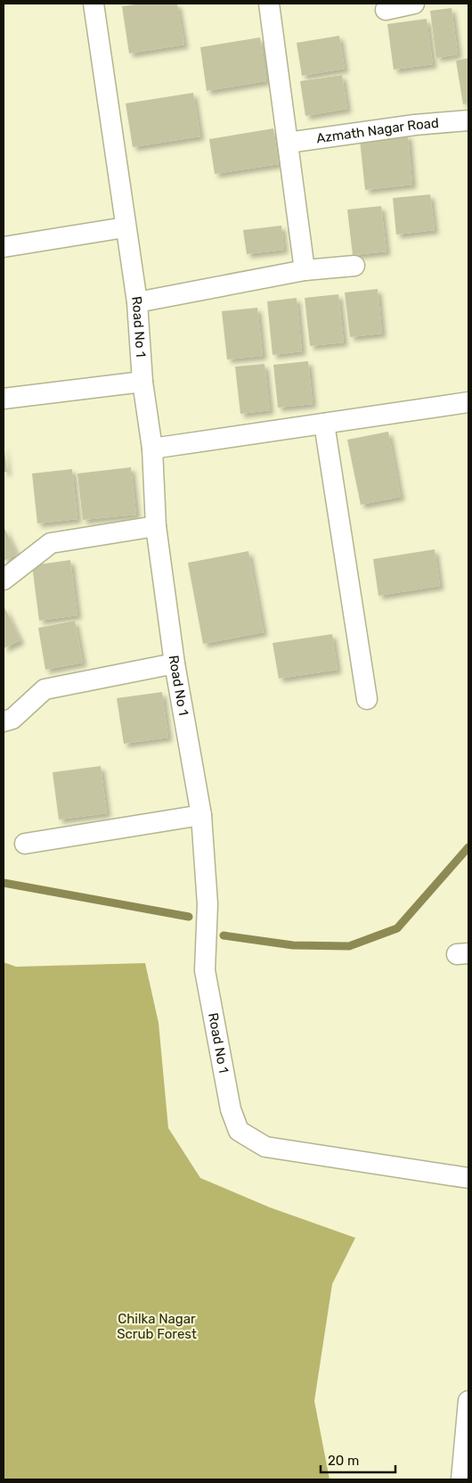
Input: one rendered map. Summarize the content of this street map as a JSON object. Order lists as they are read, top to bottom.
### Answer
{
  "streets": {
    "street": ["Azmath Nagar Road", "Road No 1"]
  },
  "parks": ["Chilka Nagar Scrub Forest"],
  "scale_bar": "20 m"
}
